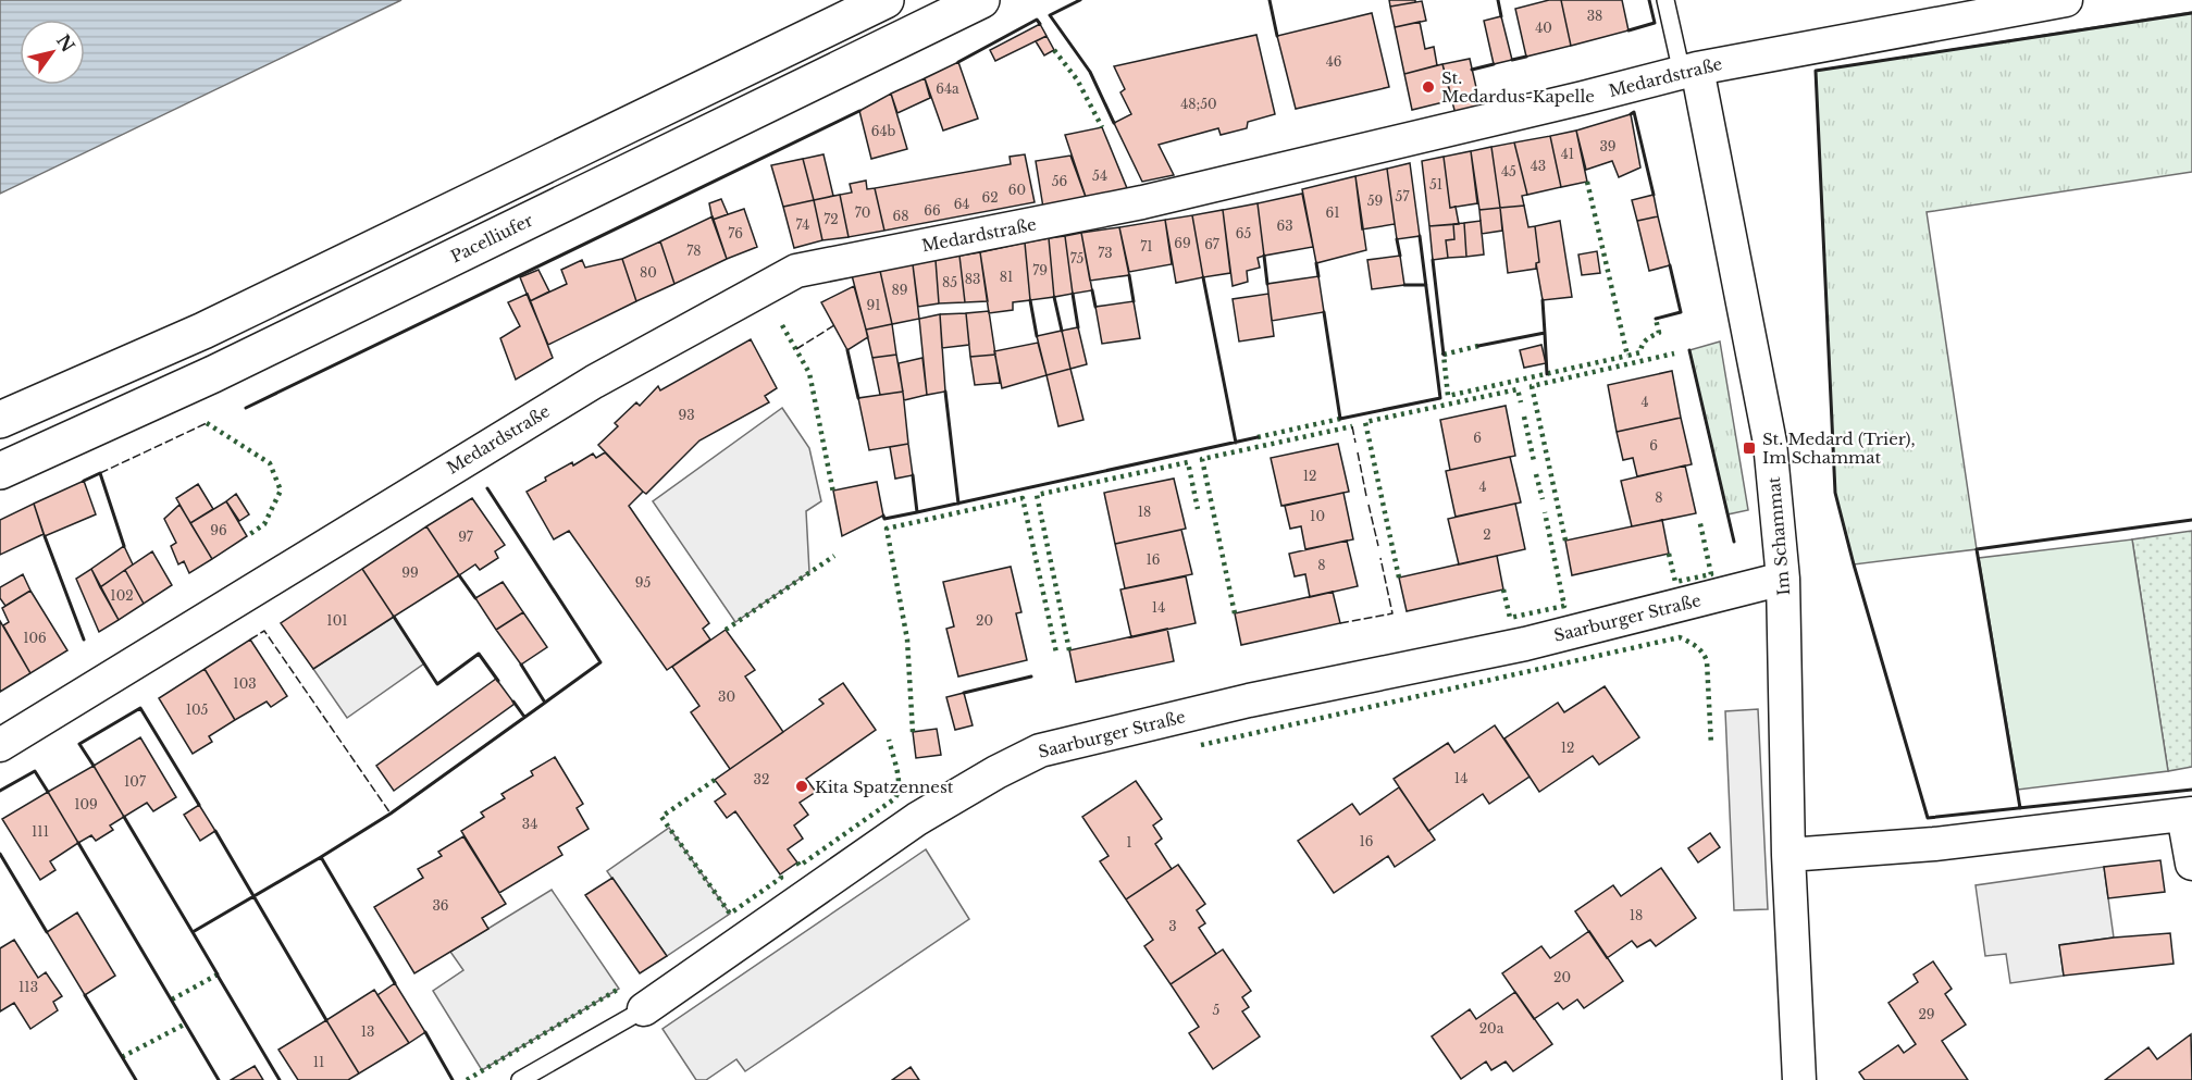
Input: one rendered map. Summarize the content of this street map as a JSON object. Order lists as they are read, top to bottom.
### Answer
{
  "streets": {
    "main road": ["Pacelliufer"],
    "street": ["Medardstraße", "Im Schammat", "Saarburger Straße"]
  },
  "crossings": [
    ["Medardstraße", "Im Schammat"],
    ["Im Schammat", "Saarburger Straße"]
  ],
  "places": {
    "other": ["St. Medardus-Kapelle", "Kita Spatzennest"],
    "transit": ["St. Medard (Trier), Im Schammat"]
  },
  "house_numbers": [
    "38",
    "40",
    "46",
    "64a",
    "48;50",
    "64b",
    "39",
    "41",
    "43",
    "45",
    "54",
    "56",
    "51",
    "60",
    "57",
    "62",
    "59",
    "64",
    "66",
    "70",
    "61",
    "68",
    "72",
    "74",
    "63",
    "76",
    "65",
    "69",
    "67",
    "71",
    "78",
    "73",
    "75",
    "79",
    "80",
    "81",
    "83",
    "85",
    "89",
    "91",
    "4",
    "93",
    "6",
    "6",
    "12",
    "4",
    "8",
    "18",
    "10",
    "96",
    "2",
    "97",
    "16",
    "8",
    "99",
    "95",
    "102",
    "14",
    "101",
    "20",
    "106",
    "103",
    "30",
    "105",
    "12",
    "14",
    "32",
    "107",
    "109",
    "34",
    "111",
    "16",
    "1",
    "36",
    "18",
    "3",
    "20",
    "113",
    "5",
    "29",
    "20a",
    "13",
    "11"
  ],
  "north": "top right"
}
